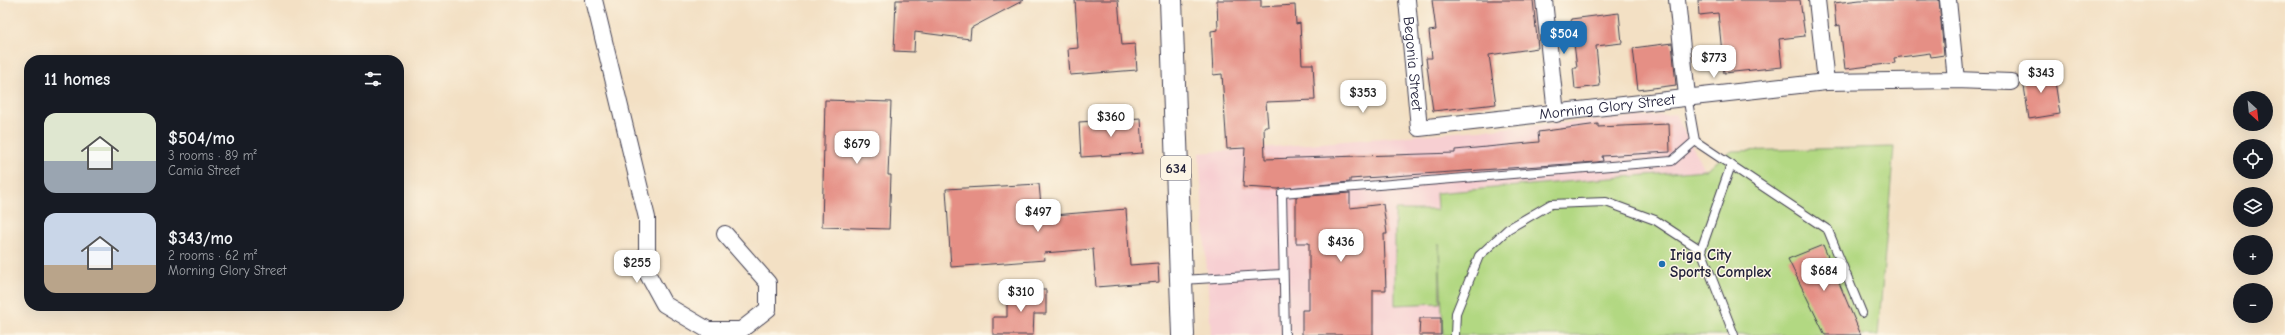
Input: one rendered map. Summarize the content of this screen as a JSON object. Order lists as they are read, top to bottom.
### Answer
{
  "streets": {
    "main road": ["634"],
    "street": ["Begonia Street", "Morning Glory Street"]
  },
  "crossings": [
    ["Begonia Street", "Morning Glory Street"]
  ],
  "places": ["Iriga City Sports Complex"],
  "north": "bottom right",
  "page": {
    "price": [
      "$504",
      "$773",
      "$343",
      "$353",
      "$360",
      "$679",
      "$497",
      "$436",
      "$255",
      "$684",
      "$310"
    ],
    "heading": "11 homes",
    "map_buttons": ["+", "−"],
    "list": [
      {
        "name": "$504/mo",
        "note": "3 rooms · 89 m² · Camia Street"
      },
      {
        "name": "$343/mo",
        "note": "2 rooms · 62 m² · Morning Glory Street"
      }
    ]
  }
}
